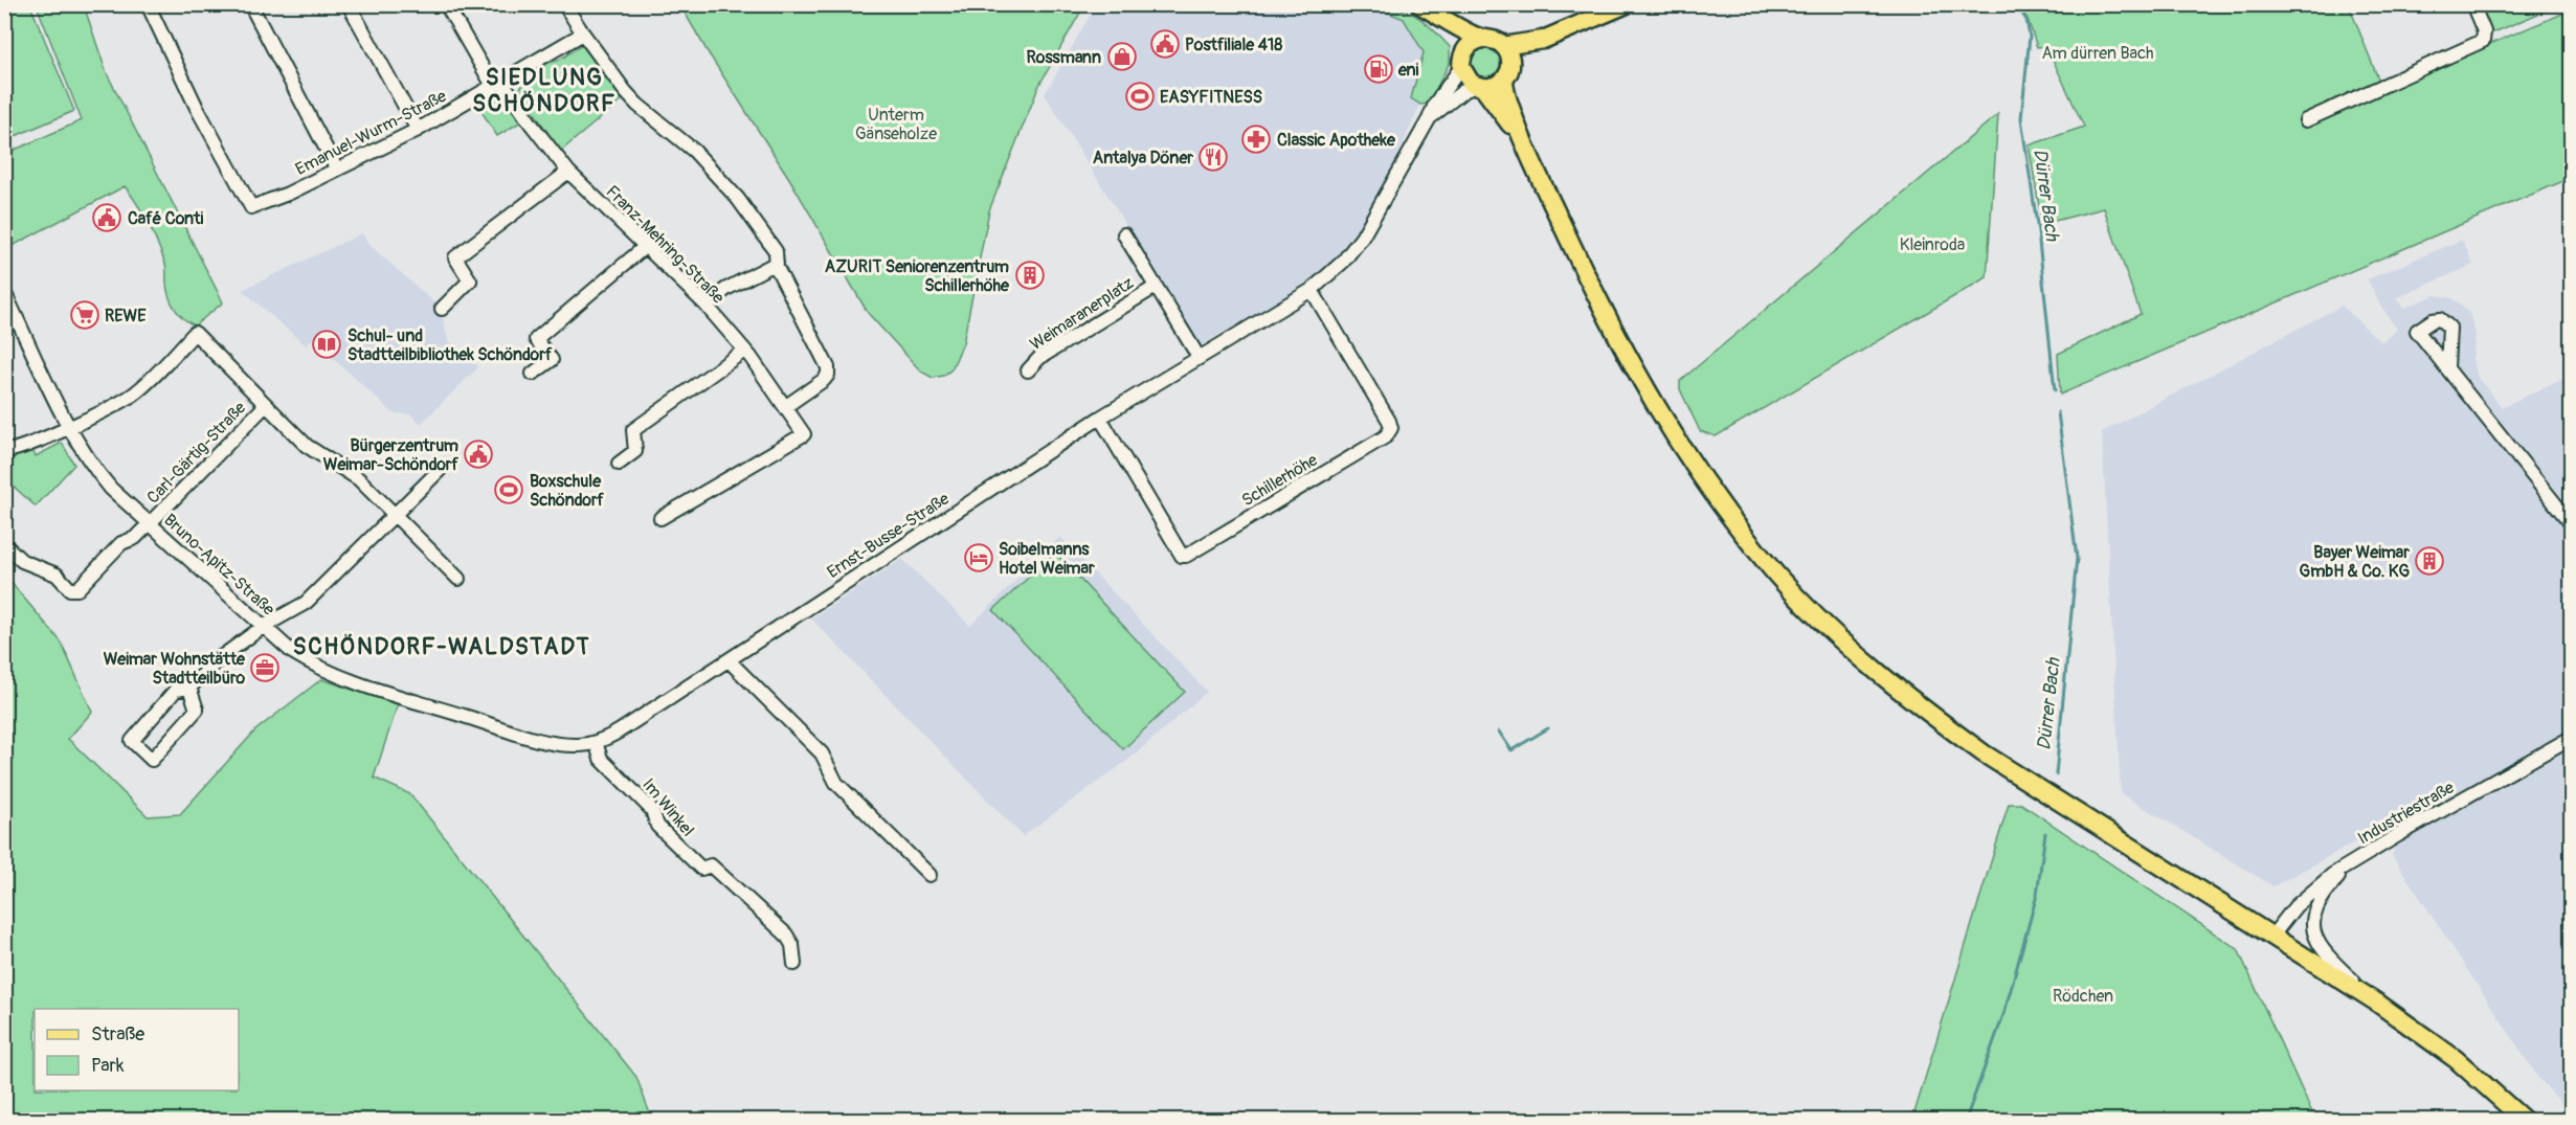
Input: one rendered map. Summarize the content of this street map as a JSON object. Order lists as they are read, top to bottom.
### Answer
{
  "streets": {
    "street": [
      "Emanuel-Wurm-Straße",
      "Franz-Mehring-Straße",
      "Weimaranerplatz",
      "Carl-Gärtig-Straße",
      "Schillerhöhe",
      "Ernst-Busse-Straße",
      "Bruno-Apitz-Straße",
      "Im Winkel",
      "Industriestraße"
    ]
  },
  "crossings": [
    ["Emanuel-Wurm-Straße", "Franz-Mehring-Straße"],
    ["Carl-Gärtig-Straße", "Bruno-Apitz-Straße"],
    ["Schillerhöhe", "Ernst-Busse-Straße"],
    ["Ernst-Busse-Straße", "Bruno-Apitz-Straße"],
    ["Ernst-Busse-Straße", "Im Winkel"],
    ["Bruno-Apitz-Straße", "Im Winkel"]
  ],
  "districts": ["SIEDLUNG SCHÖNDORF", "SCHÖNDORF-WALDSTADT"],
  "water": ["Dürrer Bach"],
  "parks": [
    "Am dürren Bach",
    "Unterm Gänseholze",
    "Kleinroda",
    "Rödchen"
  ],
  "places": {
    "public building": ["Postfiliale 418", "Café Conti", "Bürgerzentrum Weimar-Schöndorf"],
    "shop": ["Rossmann"],
    "fuel station": ["eni"],
    "sports": ["EASYFITNESS", "Boxschule Schöndorf"],
    "pharmacy": ["Classic Apotheke"],
    "restaurant": ["Antalya Döner"],
    "building": ["AZURIT Seniorenzentrum Schillerhöhe", "Bayer Weimar GmbH & Co. KG"],
    "supermarket": ["REWE"],
    "library": ["Schul- und Stadtteilbibliothek Schöndorf"],
    "hotel": ["Soibelmanns Hotel Weimar"],
    "office": ["Weimar Wohnstätte Stadtteilbüro"]
  },
  "legend": ["Straße", "Park"]
}
